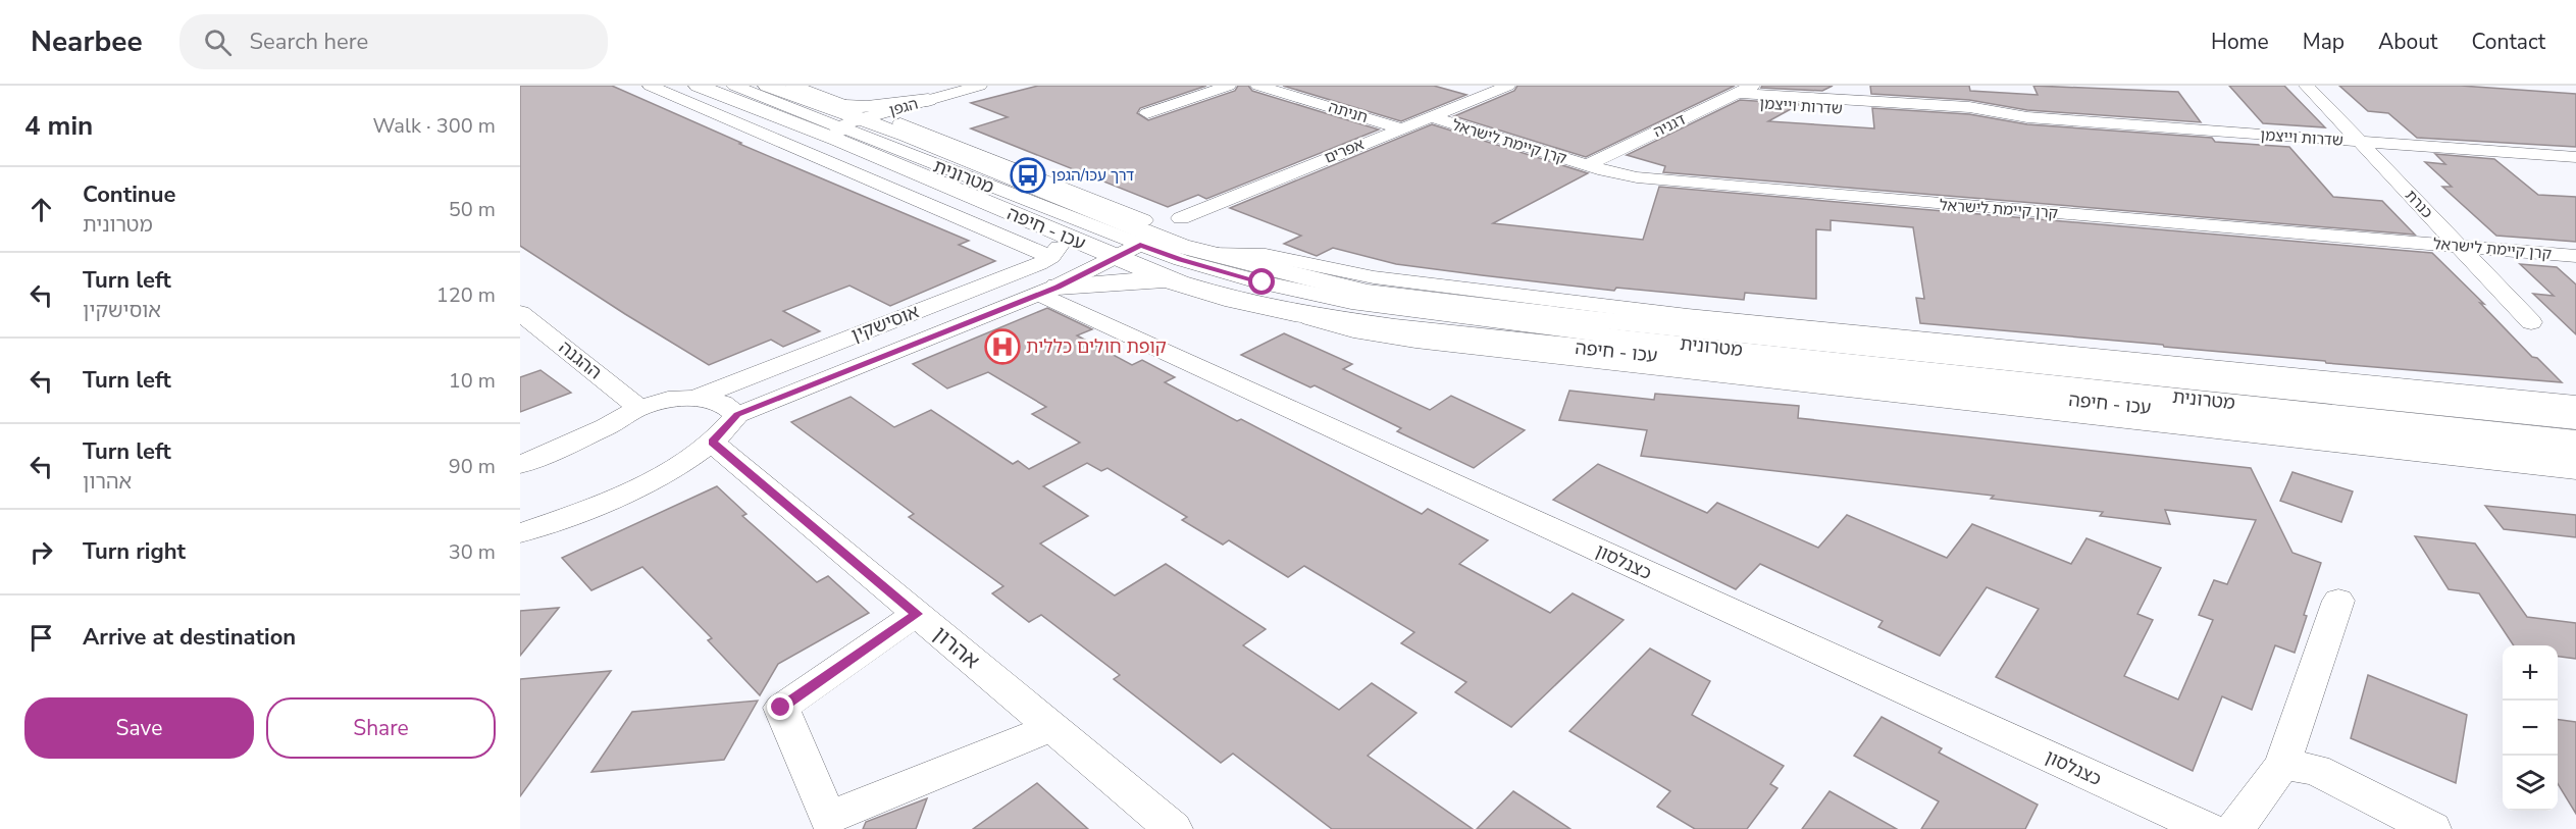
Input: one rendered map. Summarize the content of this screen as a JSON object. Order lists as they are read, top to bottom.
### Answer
{
  "streets": {
    "highway": ["עכו - חיפה"],
    "street": [
      "שדרות וייצמן",
      "הגפן",
      "חניתה",
      "דגניה",
      "קרן קיימת לישראל",
      "אפרים",
      "מטרונית",
      "כנרת",
      "אוסישקין",
      "ההגנה",
      "כצנלסון",
      "אהרון"
    ]
  },
  "crossings": [
    ["שדרות וייצמן", "דגניה"],
    ["שדרות וייצמן", "כנרת"],
    ["חניתה", "אפרים"],
    ["דגניה", "קרן קיימת לישראל"],
    ["קרן קיימת לישראל", "אפרים"],
    ["קרן קיימת לישראל", "כנרת"],
    ["מטרונית", "עכו - חיפה"],
    ["מטרונית", "אוסישקין"],
    ["עכו - חיפה", "אוסישקין"],
    ["אוסישקין", "כצנלסון"]
  ],
  "places": {
    "bus stop": ["דרך עכו/הגפן"],
    "hospital": ["קופת חולים כללית"]
  },
  "page": {
    "header": "Nearbee",
    "search": "Search here",
    "nav": [
      "Home",
      "Map",
      "About",
      "Contact"
    ],
    "heading": ["4 min", "Walk · 300 m"],
    "list": [
      ["Continue", "מטרונית", "50 m"],
      ["Turn left", "אוסישקין", "120 m"],
      ["Turn left", "10 m"],
      ["Turn left", "אהרון", "90 m"],
      ["Turn right", "30 m"],
      "Arrive at destination"
    ],
    "map_buttons": ["+", "−"],
    "buttons": ["Save", "Share"]
  }
}
